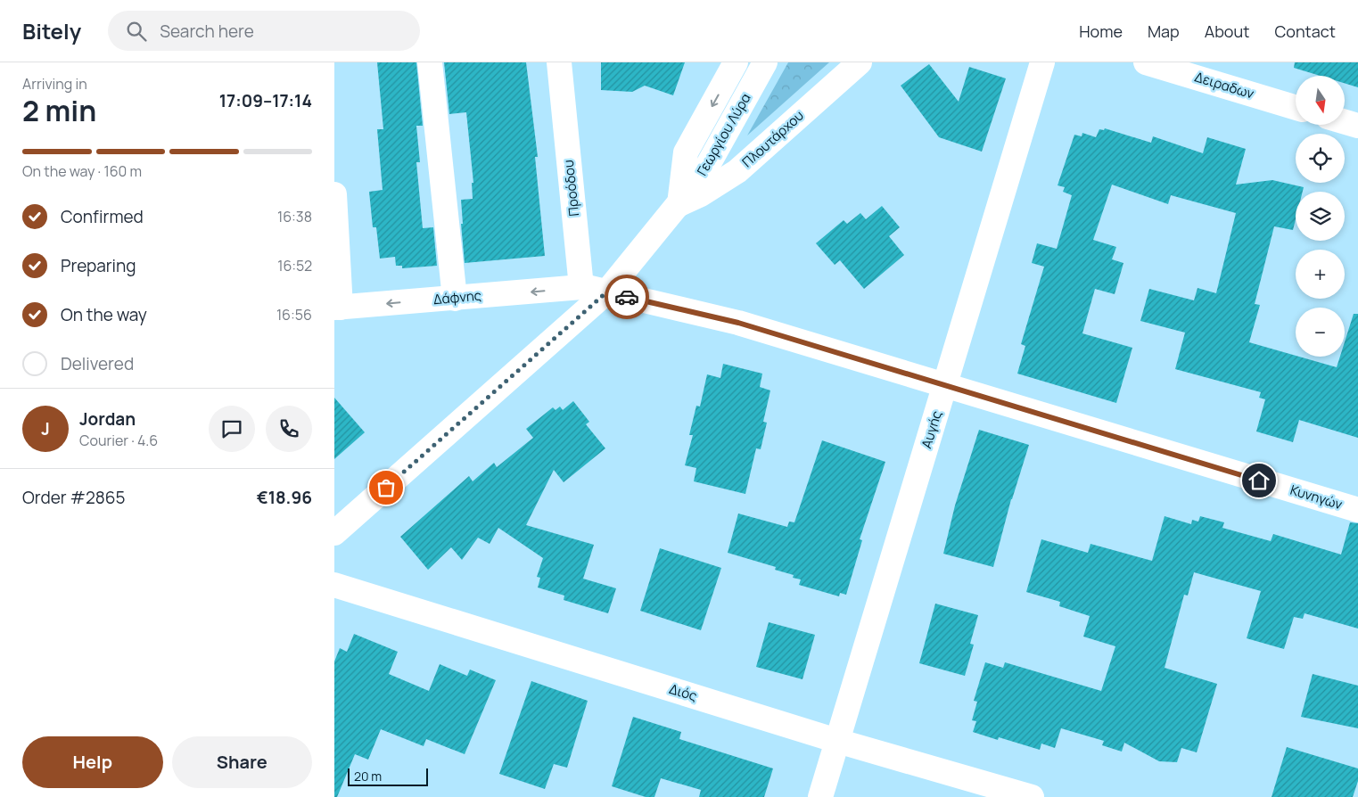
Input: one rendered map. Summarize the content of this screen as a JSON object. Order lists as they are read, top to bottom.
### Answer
{
  "streets": {
    "street": [
      "Δειραδων",
      "Γεωργίου Λύρα",
      "Πλουτάρχου",
      "Προόδου",
      "Δάφνης",
      "Αυγής",
      "Κυνηγών",
      "Διός"
    ]
  },
  "crossings": [
    ["Γεωργίου Λύρα", "Πλουτάρχου"],
    ["Γεωργίου Λύρα", "Κυνηγών"],
    ["Προόδου", "Δάφνης"],
    ["Αυγής", "Κυνηγών"],
    ["Αυγής", "Διός"]
  ],
  "one_way": ["Δάφνης"],
  "scale_bar": "20 m",
  "north": "bottom",
  "page": {
    "header": "Bitely",
    "search": "Search here",
    "nav": [
      "Home",
      "Map",
      "About",
      "Contact"
    ],
    "heading": ["2 min", "Arriving in", "17:09–17:14"],
    "panel": [
      "Jordan",
      "Courier · 4.6",
      "Order #2865",
      "€18.96"
    ],
    "map_buttons": ["+", "−"],
    "bar": "On the way · 160 m",
    "list": [
      ["Confirmed", "16:38"],
      ["Preparing", "16:52"],
      ["On the way", "16:56"],
      "Delivered"
    ],
    "round": "J",
    "buttons": ["Help", "Share"],
    "scale": "20 m"
  }
}
